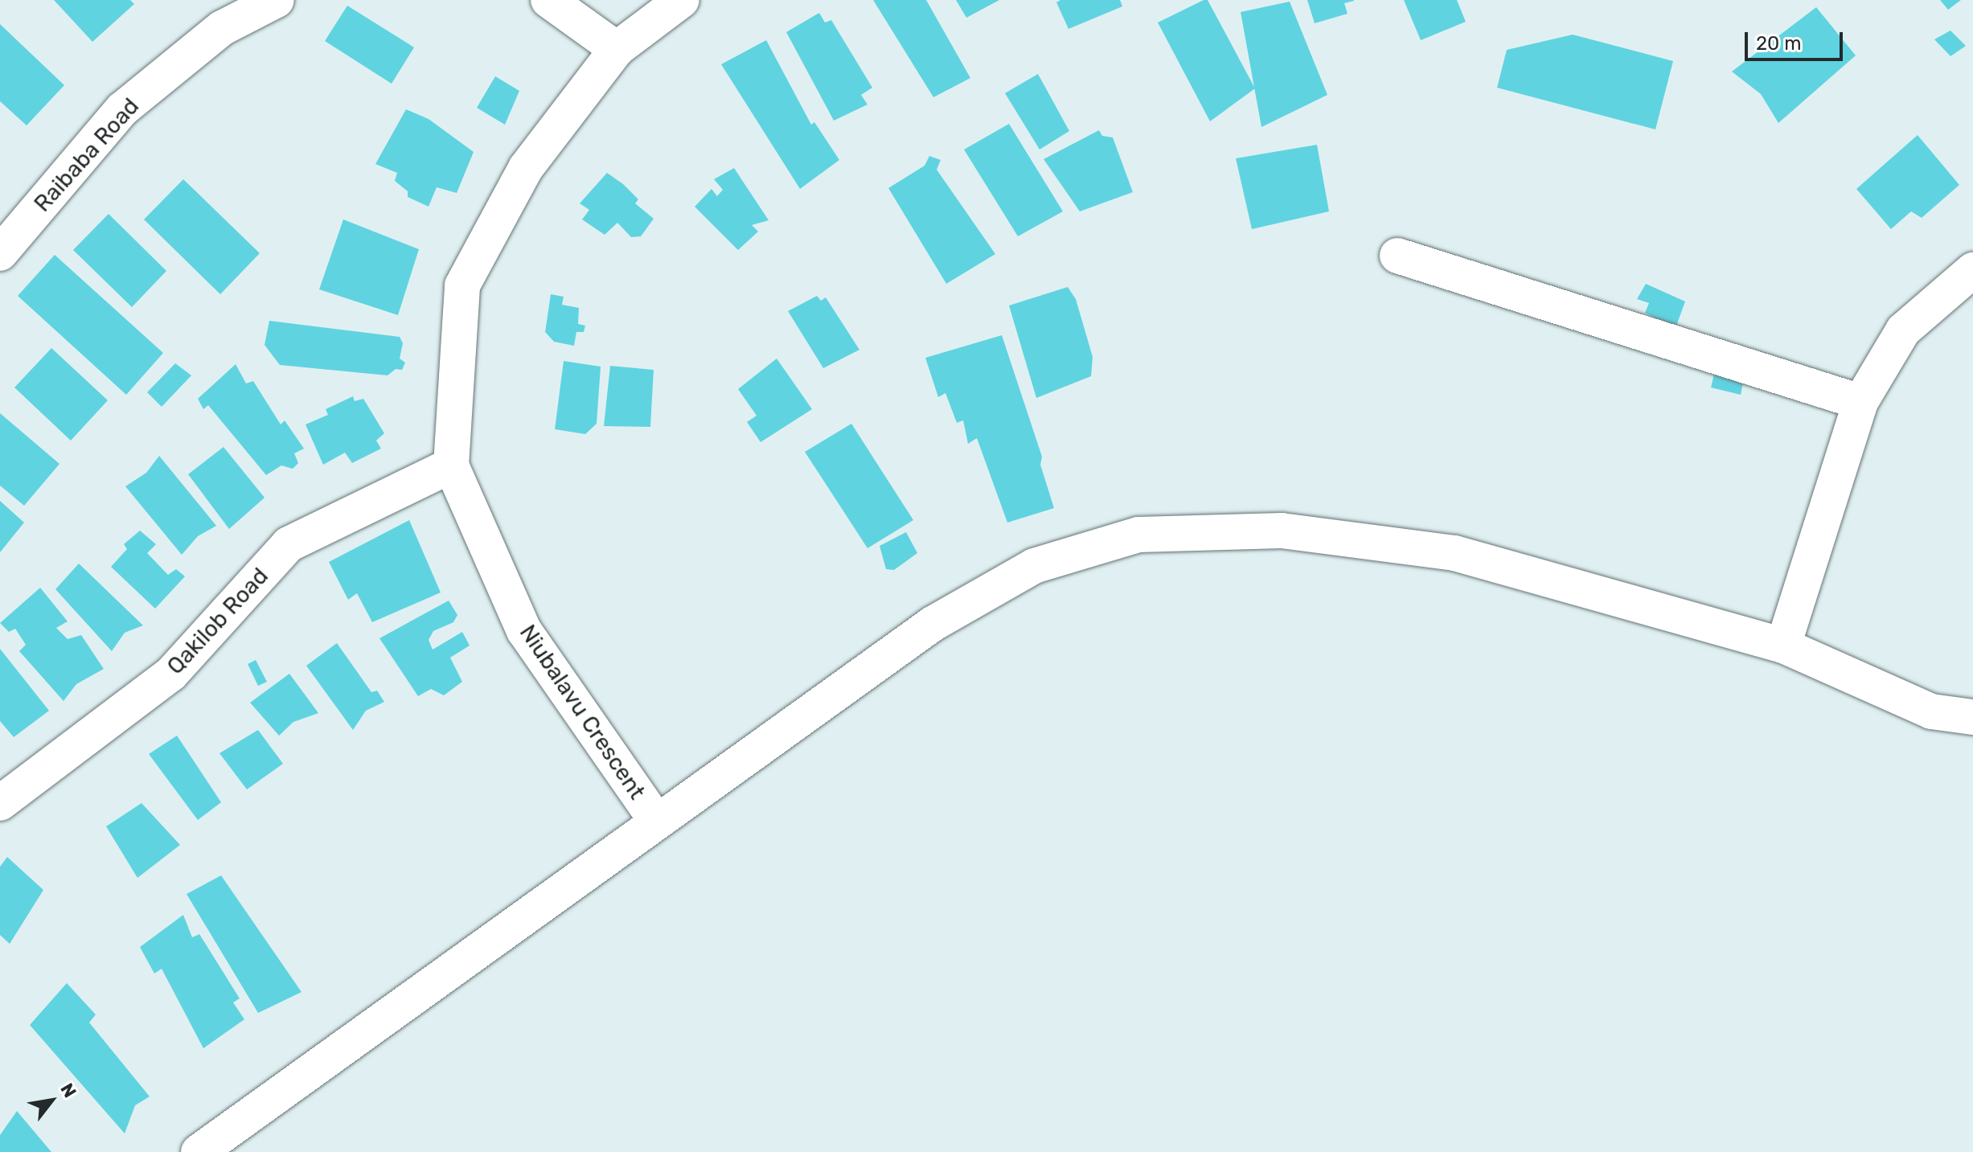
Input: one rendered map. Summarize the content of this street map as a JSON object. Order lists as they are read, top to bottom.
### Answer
{
  "streets": {
    "street": ["Raibaba Road", "Qakilob Road", "Niubalavu Crescent"]
  },
  "crossings": [
    ["Qakilob Road", "Niubalavu Crescent"]
  ],
  "scale_bar": "20 m",
  "north": "top right"
}
